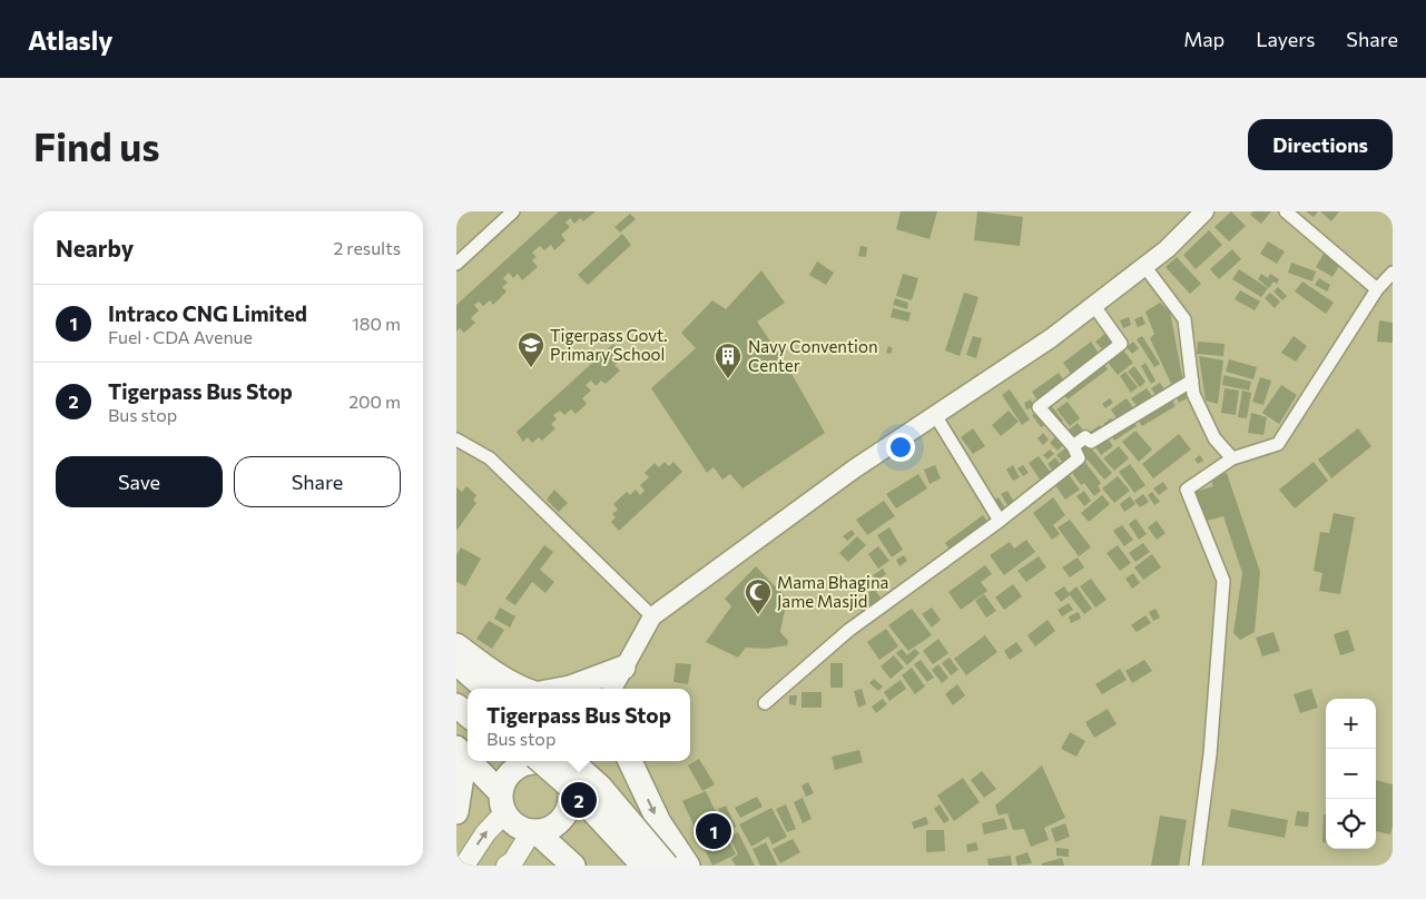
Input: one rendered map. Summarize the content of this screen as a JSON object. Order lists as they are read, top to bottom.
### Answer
{
  "places": {
    "school or university": ["Tigerpass Govt. Primary School"],
    "building": ["Navy Convention Center"],
    "mosque": ["Mama Bhagina Jame Masjid"]
  },
  "page": {
    "header": "Atlasly",
    "nav": ["Map", "Layers", "Share"],
    "buttons": [
      "Directions",
      ["Save", "Share"]
    ],
    "title": "Find us",
    "heading": ["Nearby", "2 results"],
    "list": [
      {
        "mark": "1",
        "name": "Intraco CNG Limited",
        "note": "Fuel · CDA Avenue",
        "value": "180 m"
      },
      {
        "mark": "2",
        "name": "Tigerpass Bus Stop",
        "note": "Bus stop",
        "value": "200 m"
      }
    ],
    "popup": ["Tigerpass Bus Stop", "Bus stop"],
    "map_buttons": ["+", "−"],
    "pins": ["2", "1"]
  }
}
